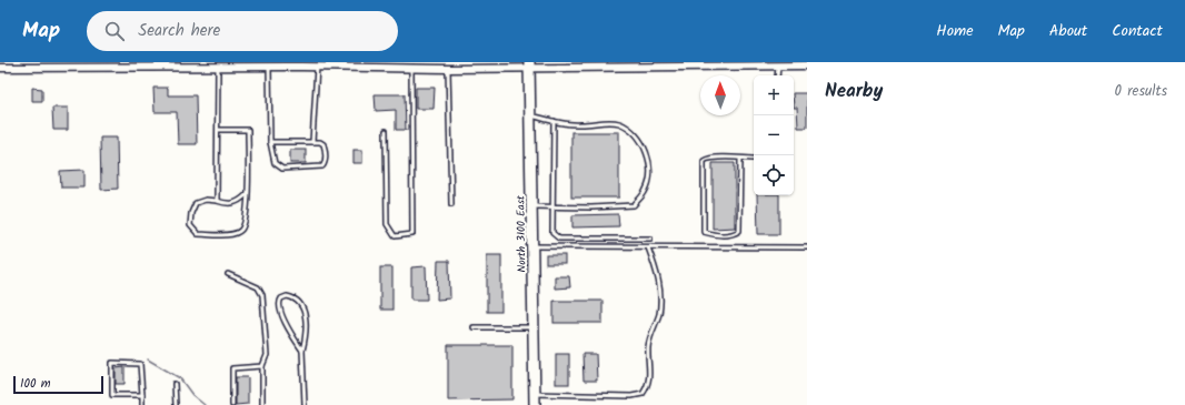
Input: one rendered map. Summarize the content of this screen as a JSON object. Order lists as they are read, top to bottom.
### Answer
{
  "streets": {
    "main road": ["North 3100 East"]
  },
  "scale_bar": "100 m",
  "north": "top",
  "page": {
    "header": "Map",
    "search": "Search here",
    "nav": [
      "Home",
      "Map",
      "About",
      "Contact"
    ],
    "heading": ["Nearby", "0 results"],
    "map_buttons": ["+", "−"],
    "scale": "100 m"
  }
}
